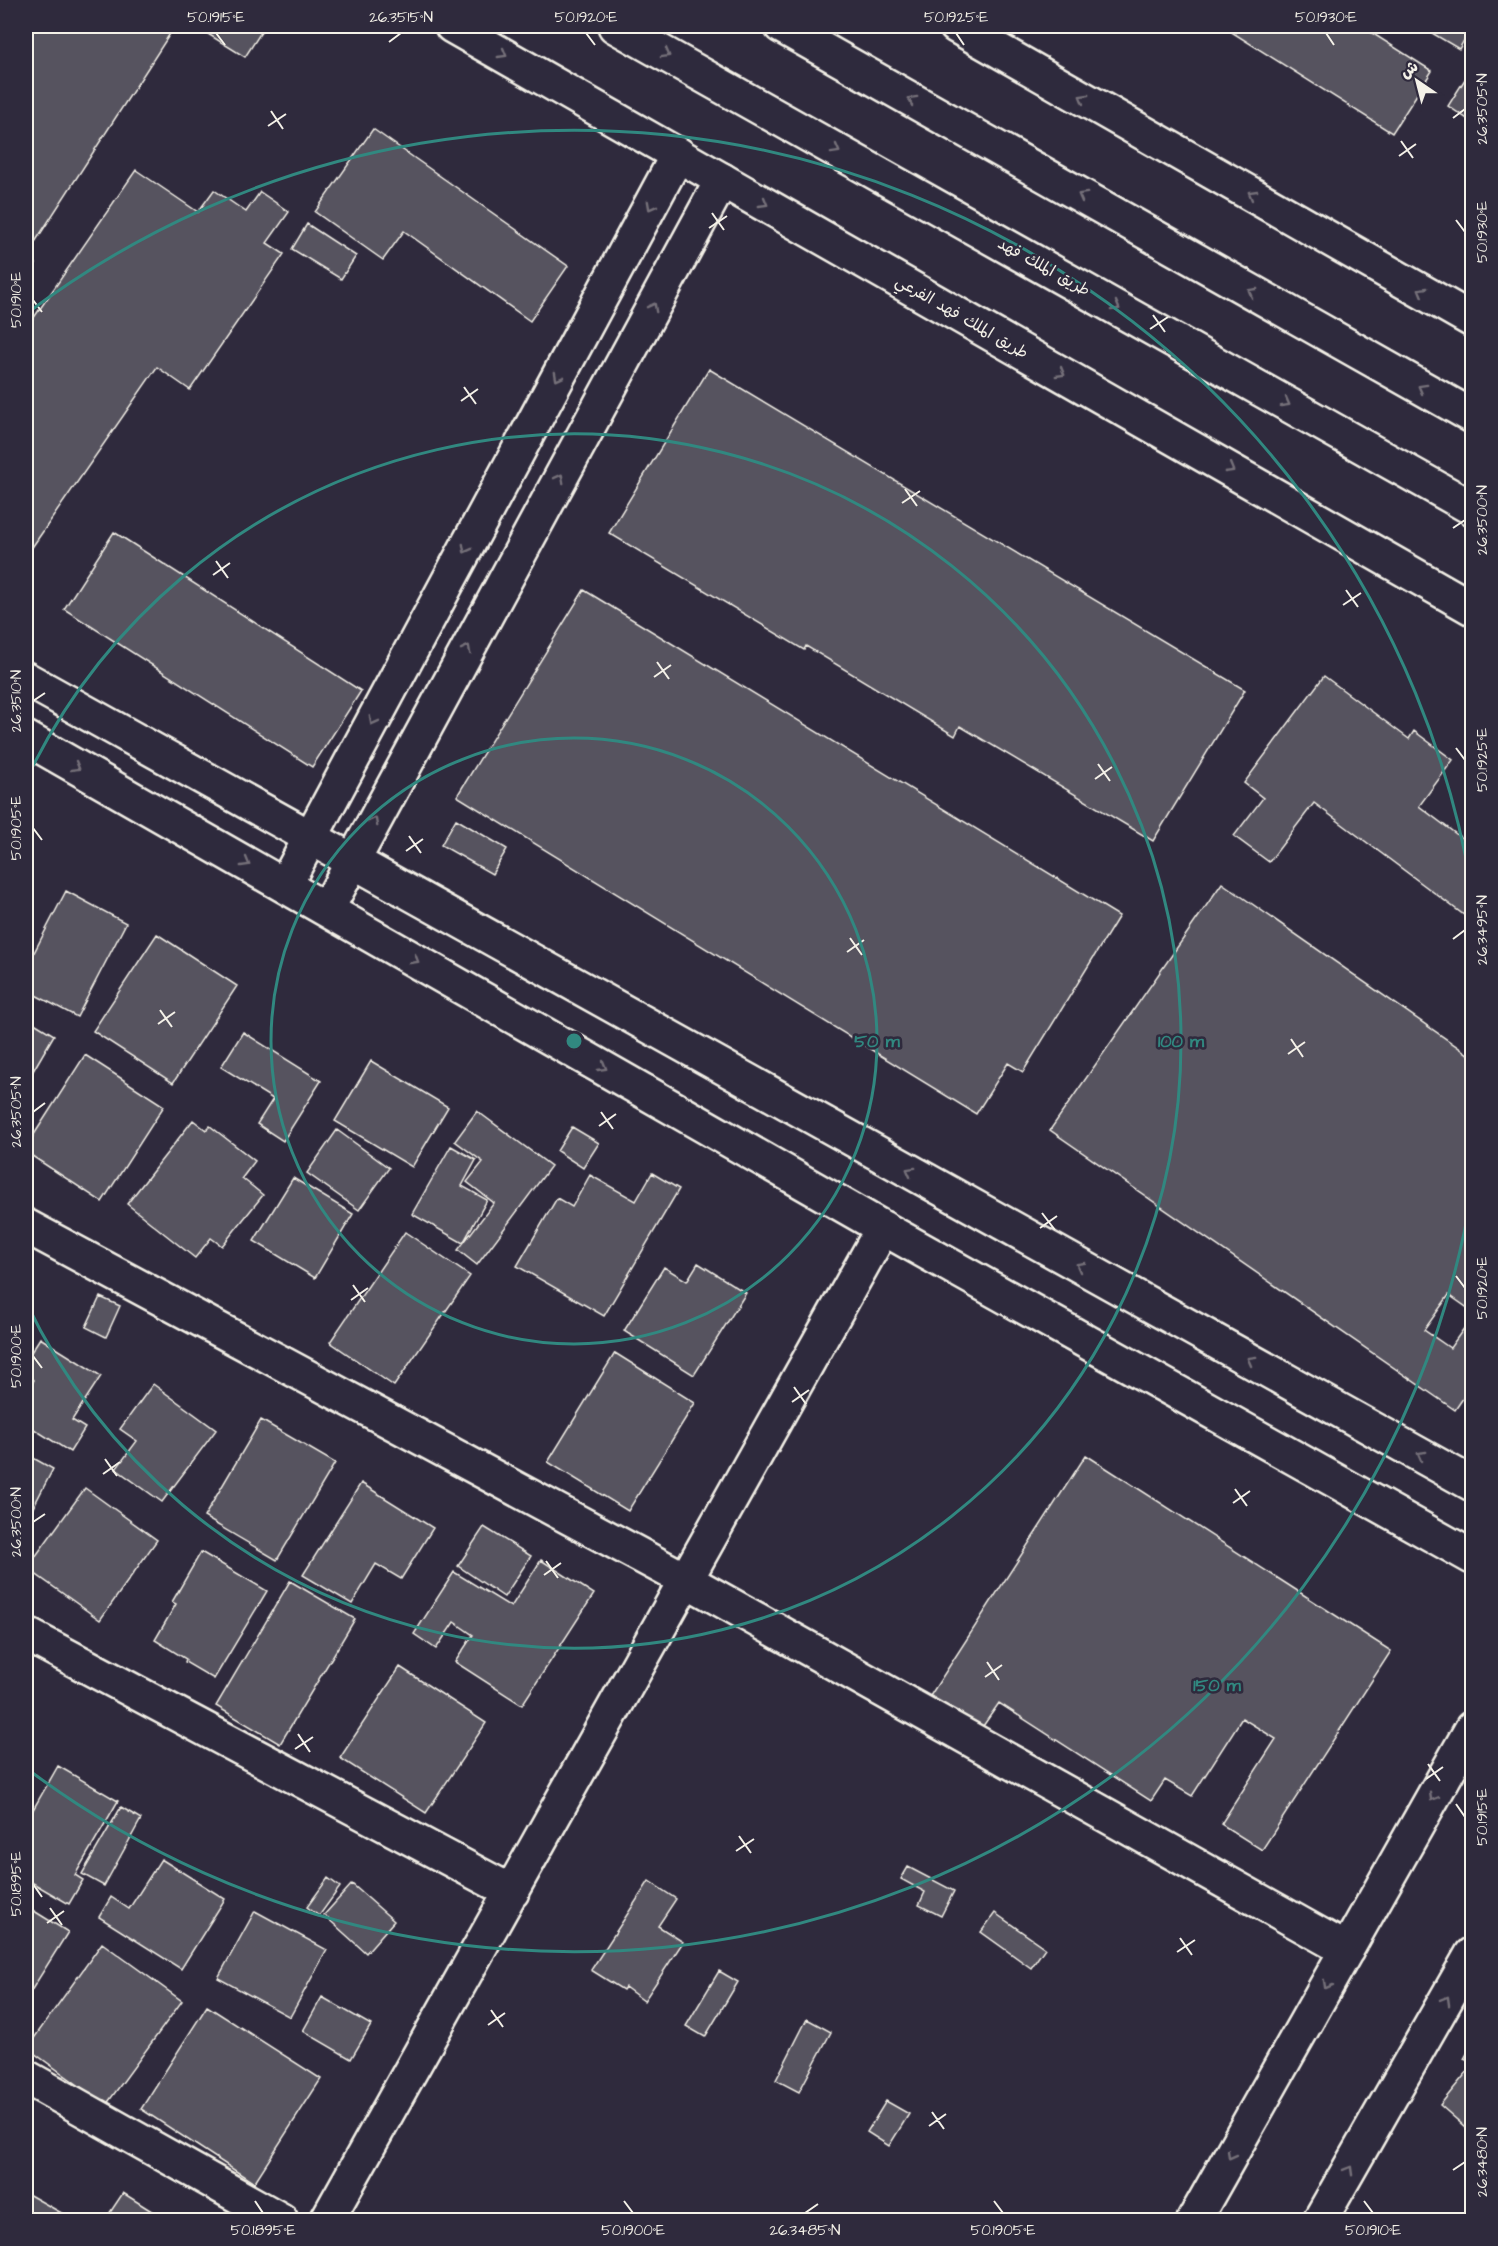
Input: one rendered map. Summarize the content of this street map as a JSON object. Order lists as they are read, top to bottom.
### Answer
{
  "streets": {
    "main road": ["طريق الملك فهد", "طريق الملك فهد الفرعي"]
  },
  "north": "top left",
  "coordinates": [
    "50.1915°E",
    "26.3515°N",
    "50.1920°E",
    "50.1925°E",
    "50.1930°E",
    "26.3505°N",
    "50.1910°E",
    "26.3500°N",
    "26.3510°N",
    "50.1905°E",
    "26.3495°N",
    "50.1900°E",
    "50.1895°E",
    "26.3480°N",
    "26.3485°N"
  ],
  "rings": ["50 m", "100 m", "150 m"]
}
